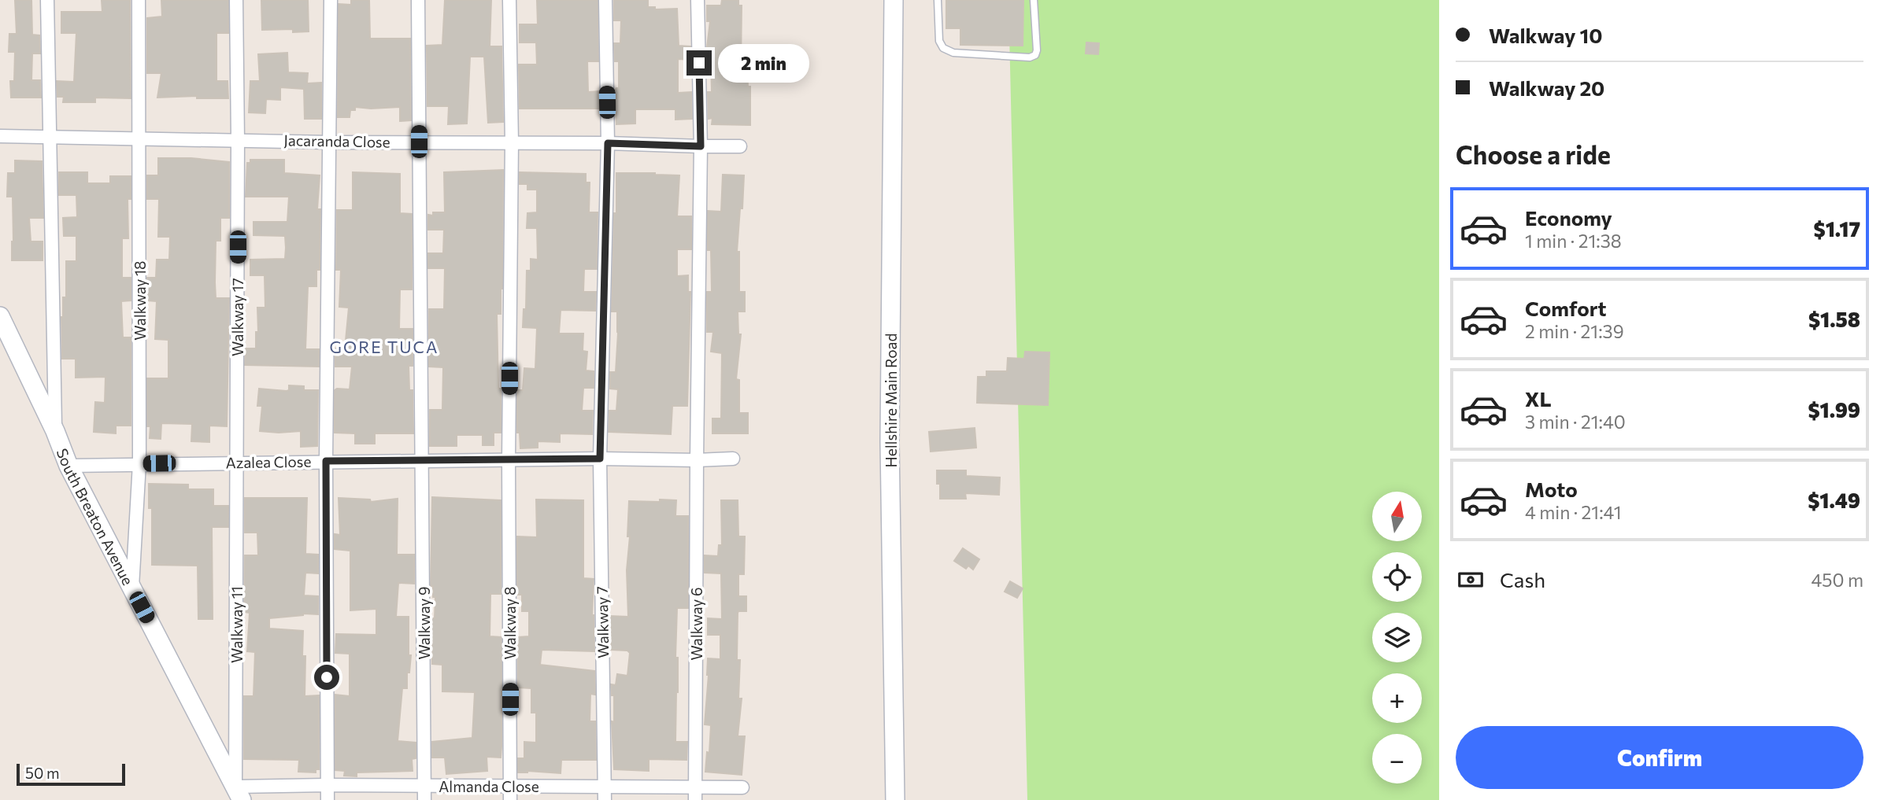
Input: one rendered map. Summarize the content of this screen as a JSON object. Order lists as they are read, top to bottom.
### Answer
{
  "streets": {
    "main road": ["Hellshire Main Road", "South Breaton Avenue"],
    "street": [
      "Jacaranda Close",
      "Walkway 18",
      "Walkway 17",
      "Azalea Close",
      "Walkway 7",
      "Walkway 9",
      "Walkway 8",
      "Walkway 6",
      "Walkway 11",
      "Almanda Close"
    ]
  },
  "crossings": [
    ["Jacaranda Close", "Walkway 18"],
    ["Jacaranda Close", "Walkway 17"],
    ["Jacaranda Close", "Walkway 7"],
    ["Jacaranda Close", "Walkway 9"],
    ["Jacaranda Close", "Walkway 8"],
    ["Jacaranda Close", "Walkway 6"],
    ["Walkway 18", "Azalea Close"],
    ["Walkway 18", "South Breaton Avenue"],
    ["Walkway 17", "Azalea Close"],
    ["Walkway 17", "Walkway 11"],
    ["Azalea Close", "South Breaton Avenue"],
    ["Azalea Close", "Walkway 7"],
    ["Azalea Close", "Walkway 9"],
    ["Azalea Close", "Walkway 8"],
    ["Azalea Close", "Walkway 6"],
    ["Azalea Close", "Walkway 11"],
    ["South Breaton Avenue", "Walkway 11"],
    ["South Breaton Avenue", "Almanda Close"],
    ["Walkway 7", "Almanda Close"],
    ["Walkway 9", "Almanda Close"],
    ["Walkway 8", "Almanda Close"],
    ["Walkway 6", "Almanda Close"],
    ["Walkway 11", "Almanda Close"]
  ],
  "districts": ["GORE TUCA"],
  "scale_bar": "50 m",
  "north": "top",
  "page": {
    "banner": ["Walkway 10", "Walkway 20"],
    "bubble": "2 min",
    "heading": "Choose a ride",
    "list": [
      {
        "name": "Economy",
        "note": "1 min · 21:38",
        "value": "$1.17"
      },
      {
        "name": "Comfort",
        "note": "2 min · 21:39",
        "value": "$1.58"
      },
      {
        "name": "XL",
        "note": "3 min · 21:40",
        "value": "$1.99"
      },
      {
        "name": "Moto",
        "note": "4 min · 21:41",
        "value": "$1.49"
      }
    ],
    "map_buttons": ["+", "−"],
    "pay": ["Cash", "450 m"],
    "buttons": "Confirm",
    "scale": "50 m"
  }
}
